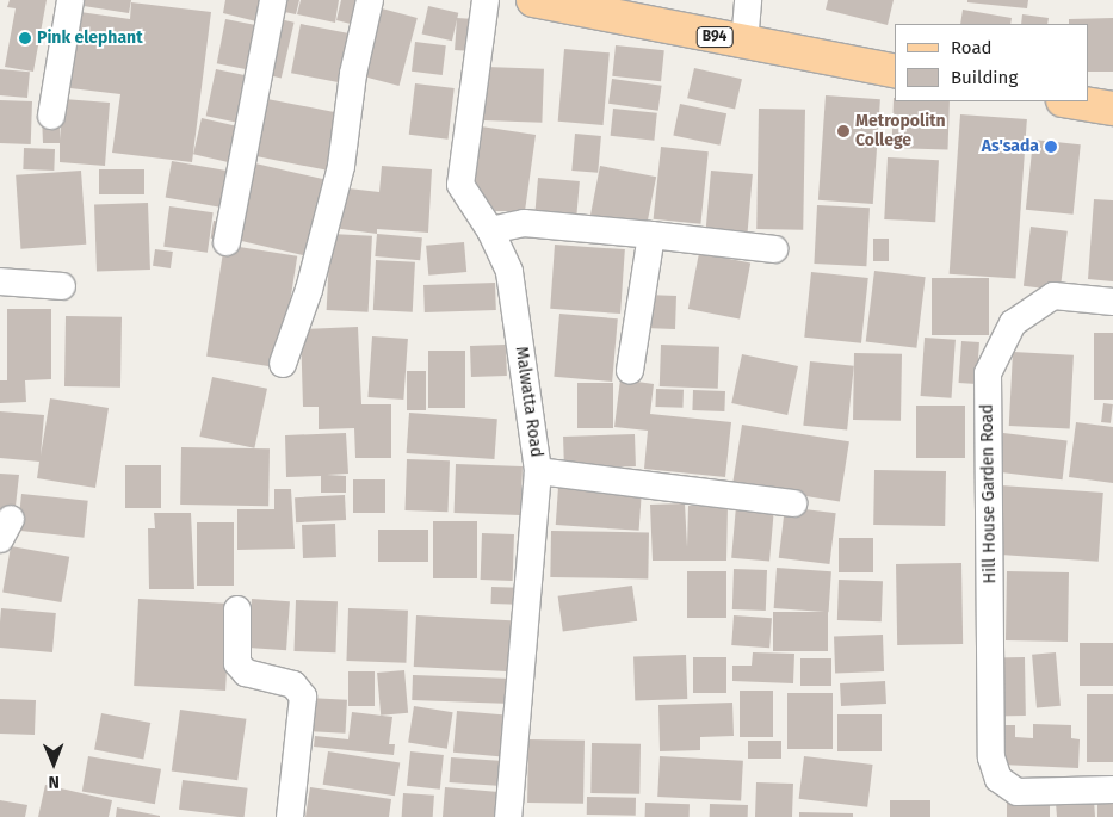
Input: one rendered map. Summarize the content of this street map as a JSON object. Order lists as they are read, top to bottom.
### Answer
{
  "streets": {
    "main road": ["B94"],
    "street": ["Malwatta Road", "Hill House Garden Road"]
  },
  "places": ["Pink elephant", "Metropolitn College", "As'sada"],
  "legend": ["Road", "Building"],
  "north": "bottom"
}
